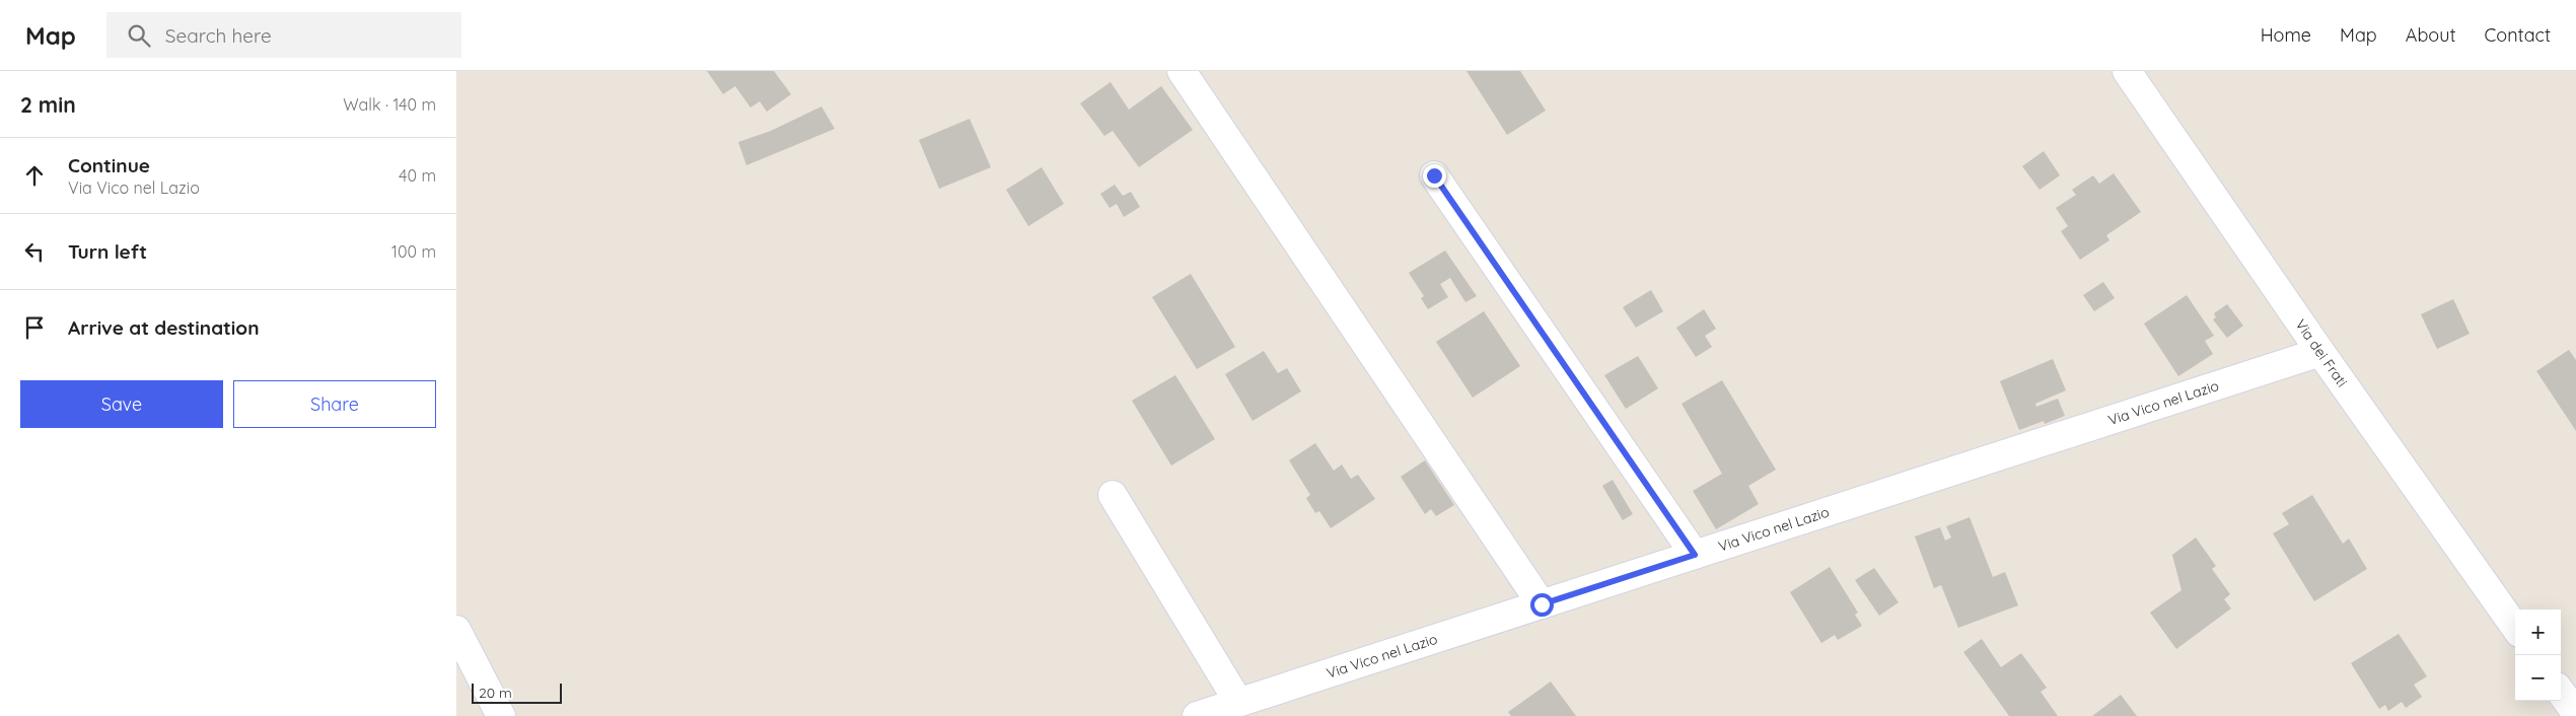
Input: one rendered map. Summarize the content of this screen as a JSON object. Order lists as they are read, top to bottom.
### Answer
{
  "streets": {
    "street": ["Via dei Frati", "Via Vico nel Lazio"]
  },
  "crossings": [
    ["Via dei Frati", "Via Vico nel Lazio"]
  ],
  "scale_bar": "20 m",
  "page": {
    "header": "Map",
    "search": "Search here",
    "nav": [
      "Home",
      "Map",
      "About",
      "Contact"
    ],
    "heading": ["2 min", "Walk · 140 m"],
    "list": [
      ["Continue", "Via Vico nel Lazio", "40 m"],
      ["Turn left", "100 m"],
      "Arrive at destination"
    ],
    "buttons": ["Save", "Share"],
    "map_buttons": ["+", "−"],
    "scale": "20 m"
  }
}
